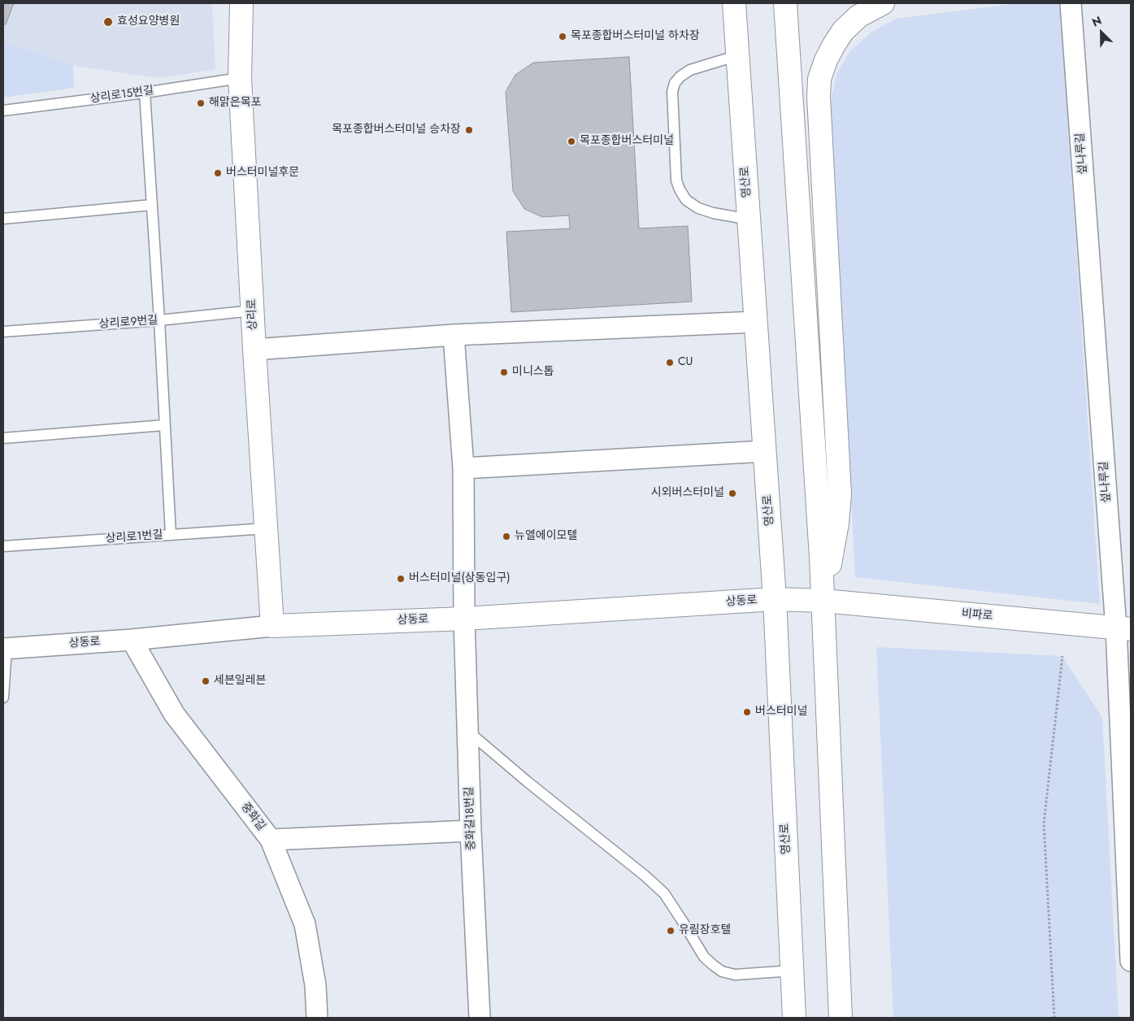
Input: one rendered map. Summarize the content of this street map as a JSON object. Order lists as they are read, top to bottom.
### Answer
{
  "streets": {
    "street": [
      "섶나루길",
      "영산로",
      "상리로",
      "상동로",
      "비파로",
      "중화길",
      "중화길18번길"
    ],
    "lane": ["상리로15번길", "상리로9번길", "상리로1번길"]
  },
  "crossings": [
    ["상리로15번길", "상리로"],
    ["섶나루길", "비파로"],
    ["영산로", "상동로"],
    ["상리로", "상리로9번길"],
    ["상리로", "상리로1번길"],
    ["상리로", "상동로"],
    ["상동로", "비파로"],
    ["상동로", "중화길"],
    ["상동로", "중화길18번길"]
  ],
  "places": [
    "효성요양병원",
    "목포종합버스터미널 하차장",
    "해맑은목포",
    "목포종합버스터미널 승차장",
    "목포종합버스터미널",
    "버스터미널후문",
    "CU",
    "미니스톱",
    "시외버스터미널",
    "뉴엘에이모텔",
    "버스터미널(상동입구)",
    "세븐일레븐",
    "버스터미널",
    "유림장호텔"
  ],
  "north": "top left"
}
